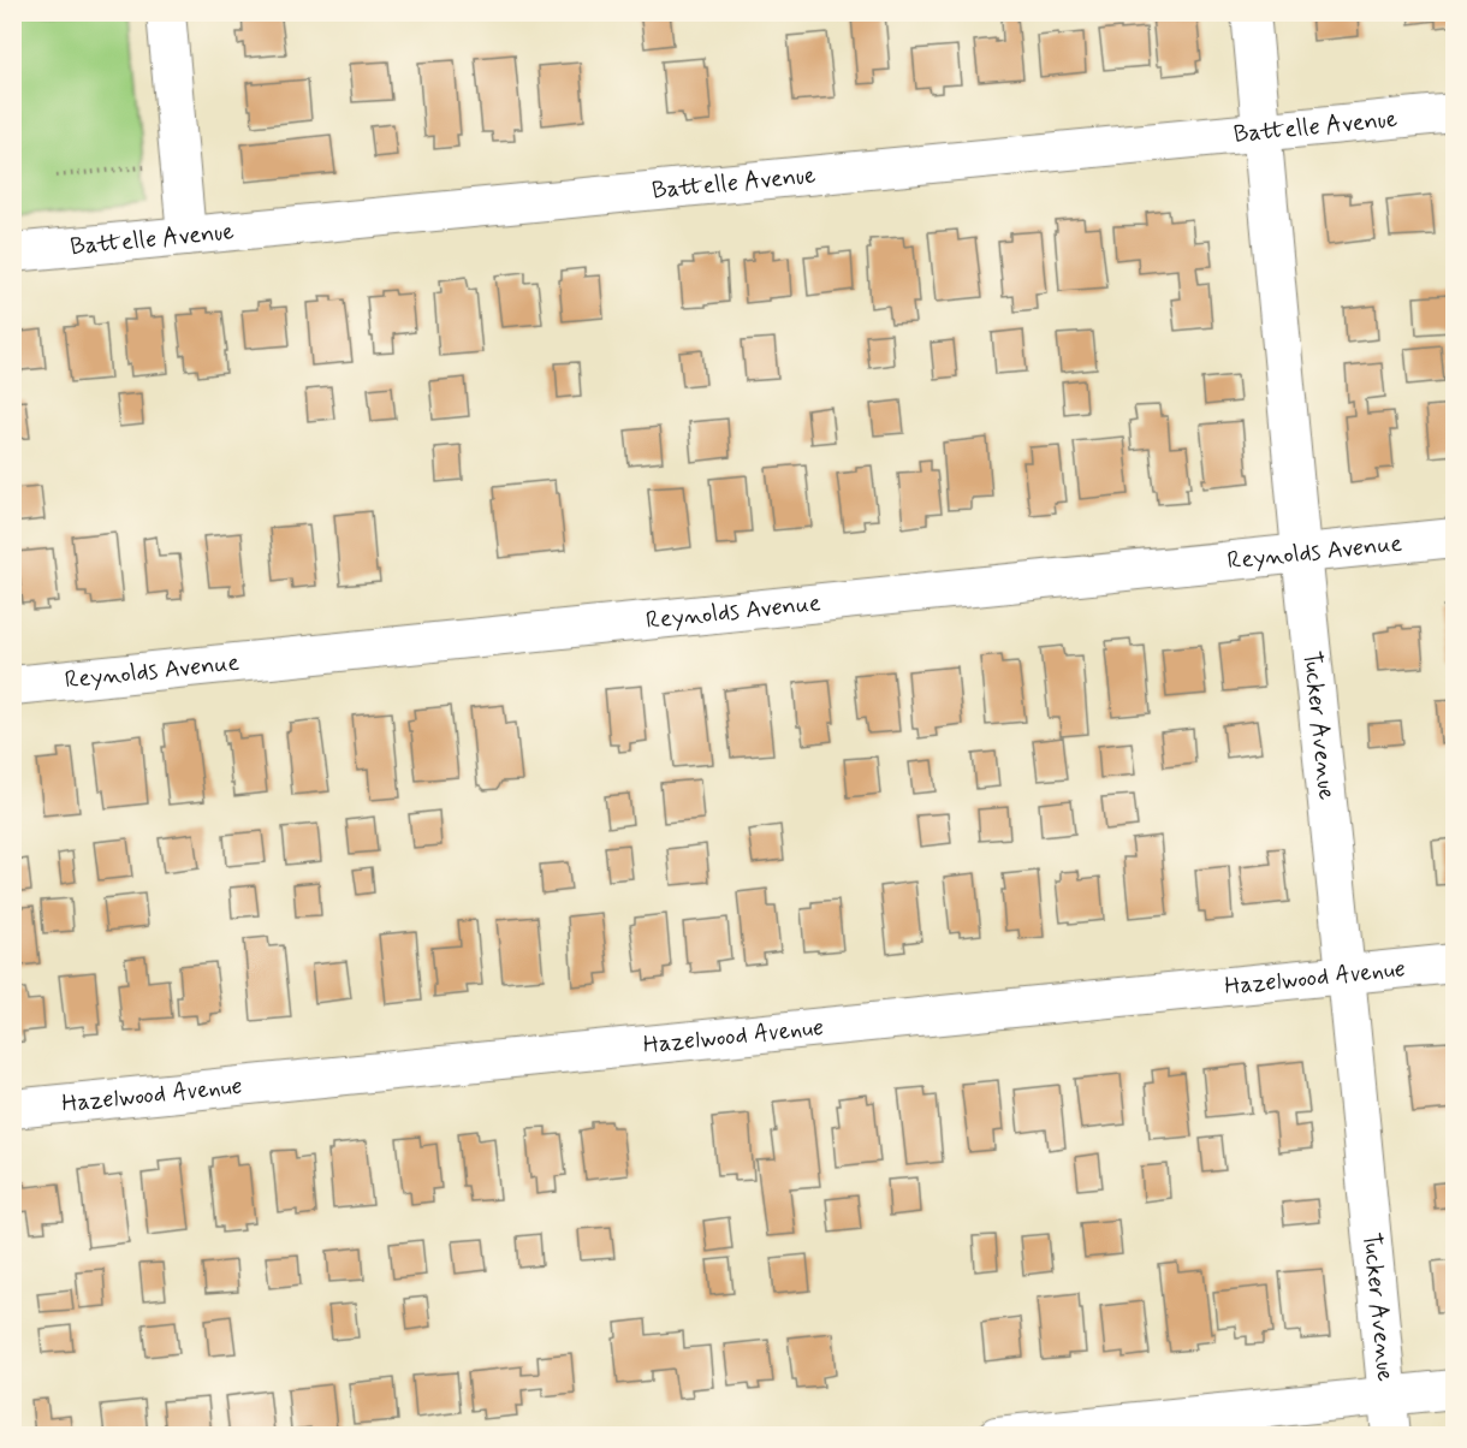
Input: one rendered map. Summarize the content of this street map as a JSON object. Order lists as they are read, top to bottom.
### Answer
{
  "streets": {
    "street": [
      "Battelle Avenue",
      "Reynolds Avenue",
      "Tucker Avenue",
      "Hazelwood Avenue"
    ]
  },
  "crossings": [
    ["Battelle Avenue", "Tucker Avenue"],
    ["Reynolds Avenue", "Tucker Avenue"],
    ["Tucker Avenue", "Hazelwood Avenue"]
  ]
}
